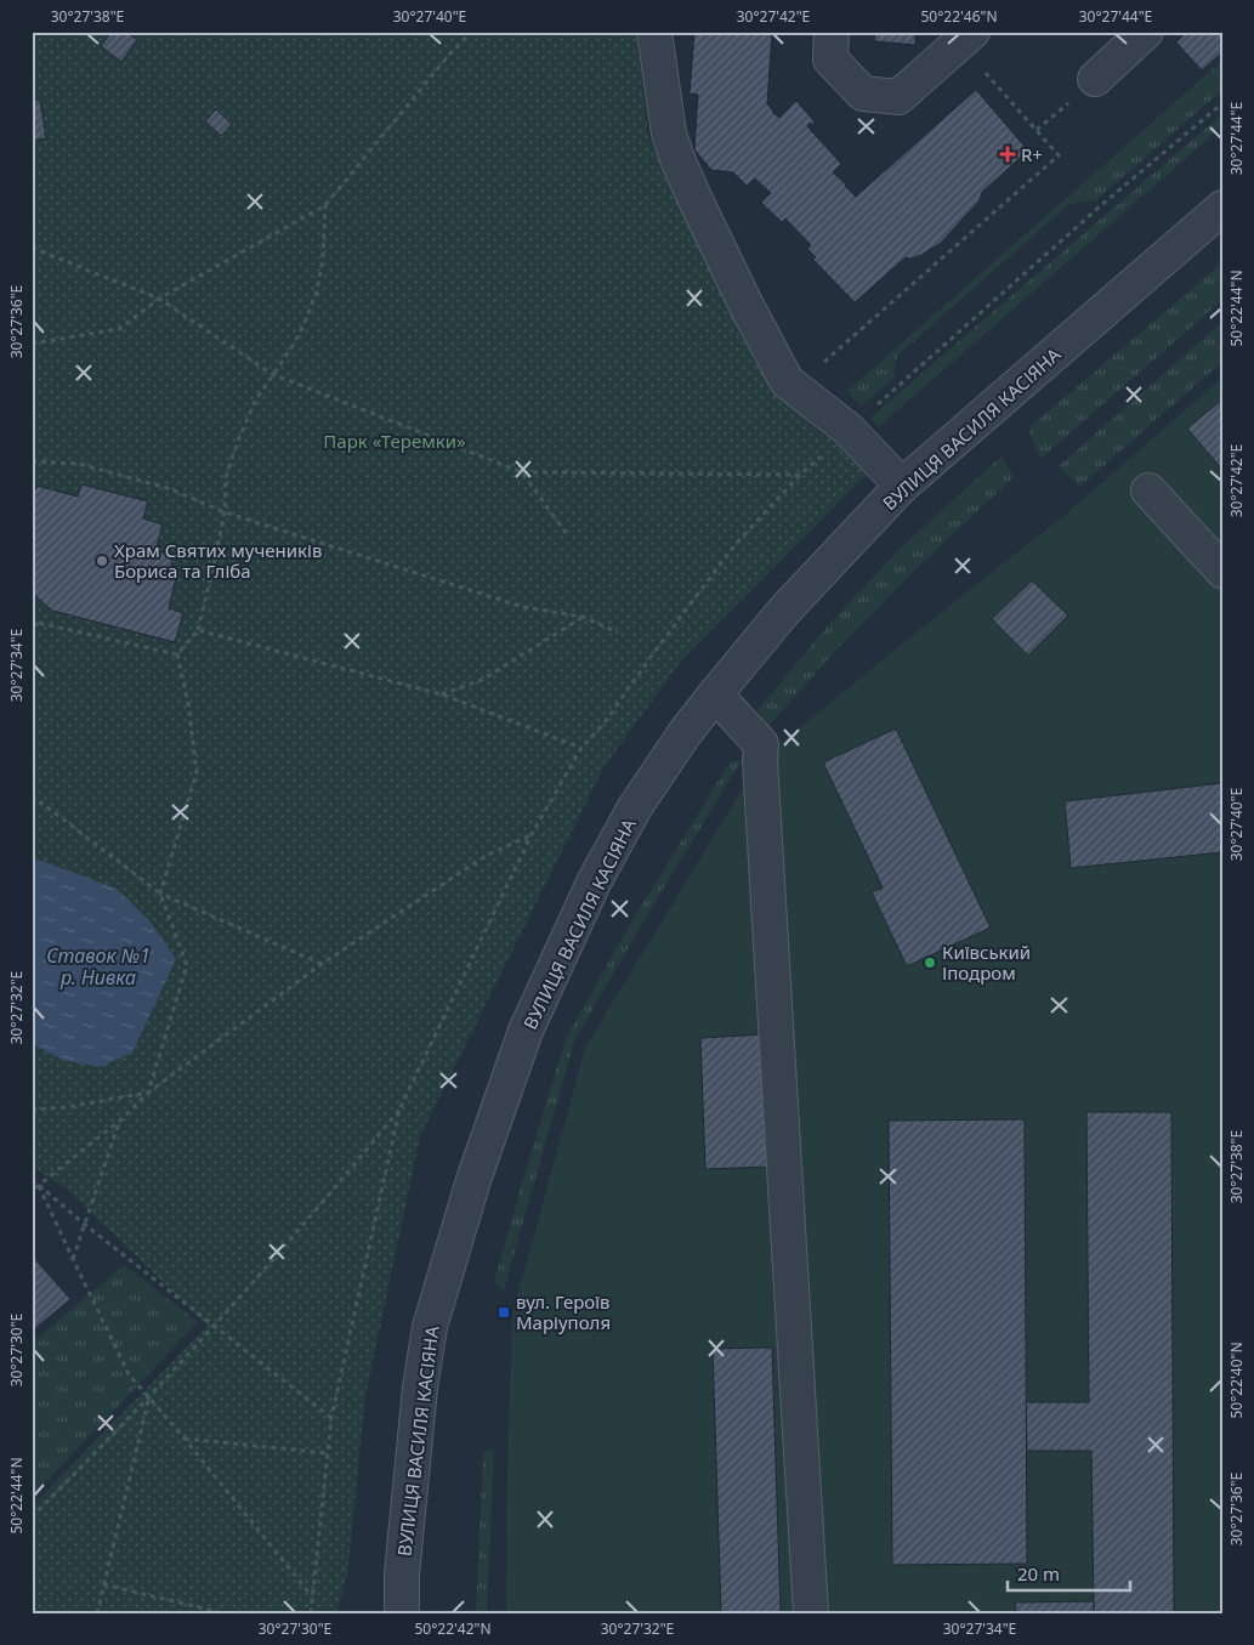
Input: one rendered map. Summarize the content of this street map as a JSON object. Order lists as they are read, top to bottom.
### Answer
{
  "streets": {
    "street": ["ВУЛИЦЯ ВАСИЛЯ КАСІЯНА"]
  },
  "water": ["Ставок №1 р. Нивка"],
  "parks": ["Парк «Теремки»"],
  "places": {
    "health": ["R+"],
    "other": ["Храм Святих мучеників Бориса та Гліба", "Київський Іподром"],
    "transit": ["вул. Героїв Маріуполя"]
  },
  "scale_bar": "20 m",
  "coordinates": [
    "30°27'38\"E",
    "30°27'40\"E",
    "30°27'42\"E",
    "50°22'46\"N",
    "30°27'44\"E",
    "50°22'44\"N",
    "30°27'36\"E",
    "30°27'34\"E",
    "30°27'32\"E",
    "30°27'30\"E",
    "50°22'40\"N",
    "50°22'42\"N"
  ]
}
